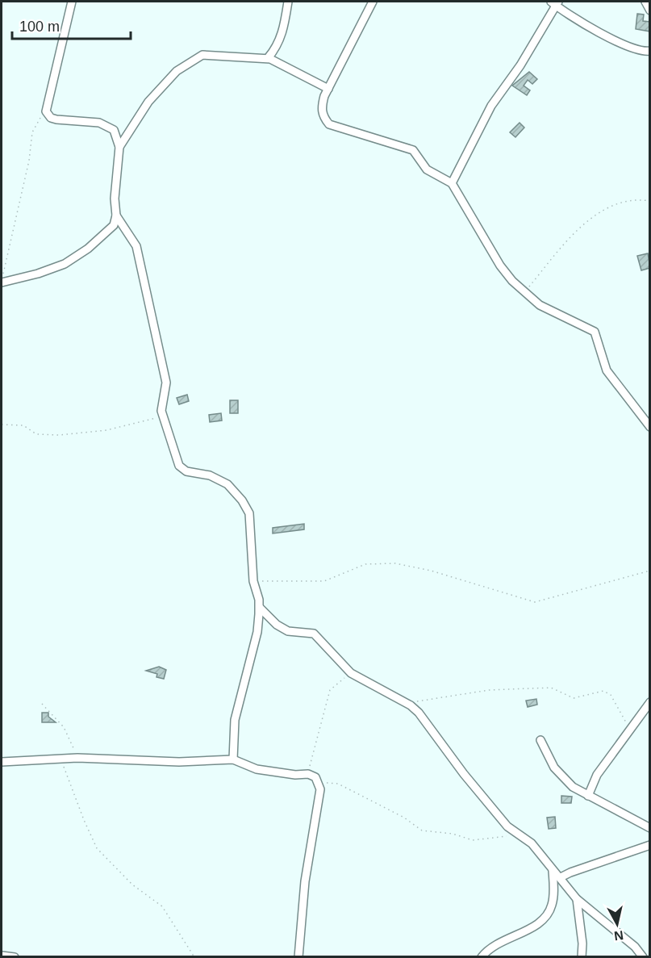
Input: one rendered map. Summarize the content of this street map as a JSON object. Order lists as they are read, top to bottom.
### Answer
{
  "scale_bar": "100 m",
  "north": "bottom"
}
